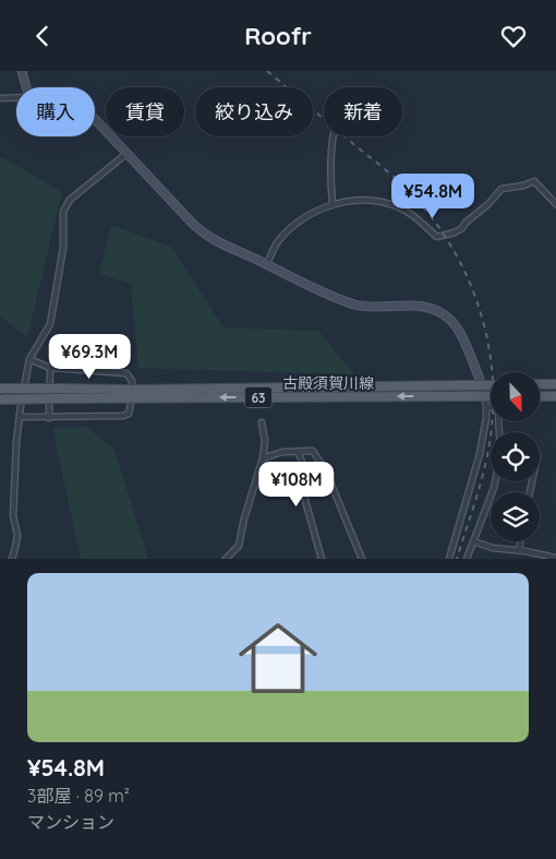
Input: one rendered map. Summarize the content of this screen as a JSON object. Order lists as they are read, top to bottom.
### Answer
{
  "streets": {
    "main road": ["古殿須賀川線", "63"]
  },
  "north": "bottom",
  "page": {
    "header": "Roofr",
    "chip": [
      "購入",
      "賃貸",
      "絞り込み",
      "新着"
    ],
    "price": ["¥54.8M", "¥69.3M", "¥108M"],
    "list": [
      {
        "name": "¥54.8M",
        "note": "3部屋 · 89 m² · マンション"
      }
    ]
  }
}
